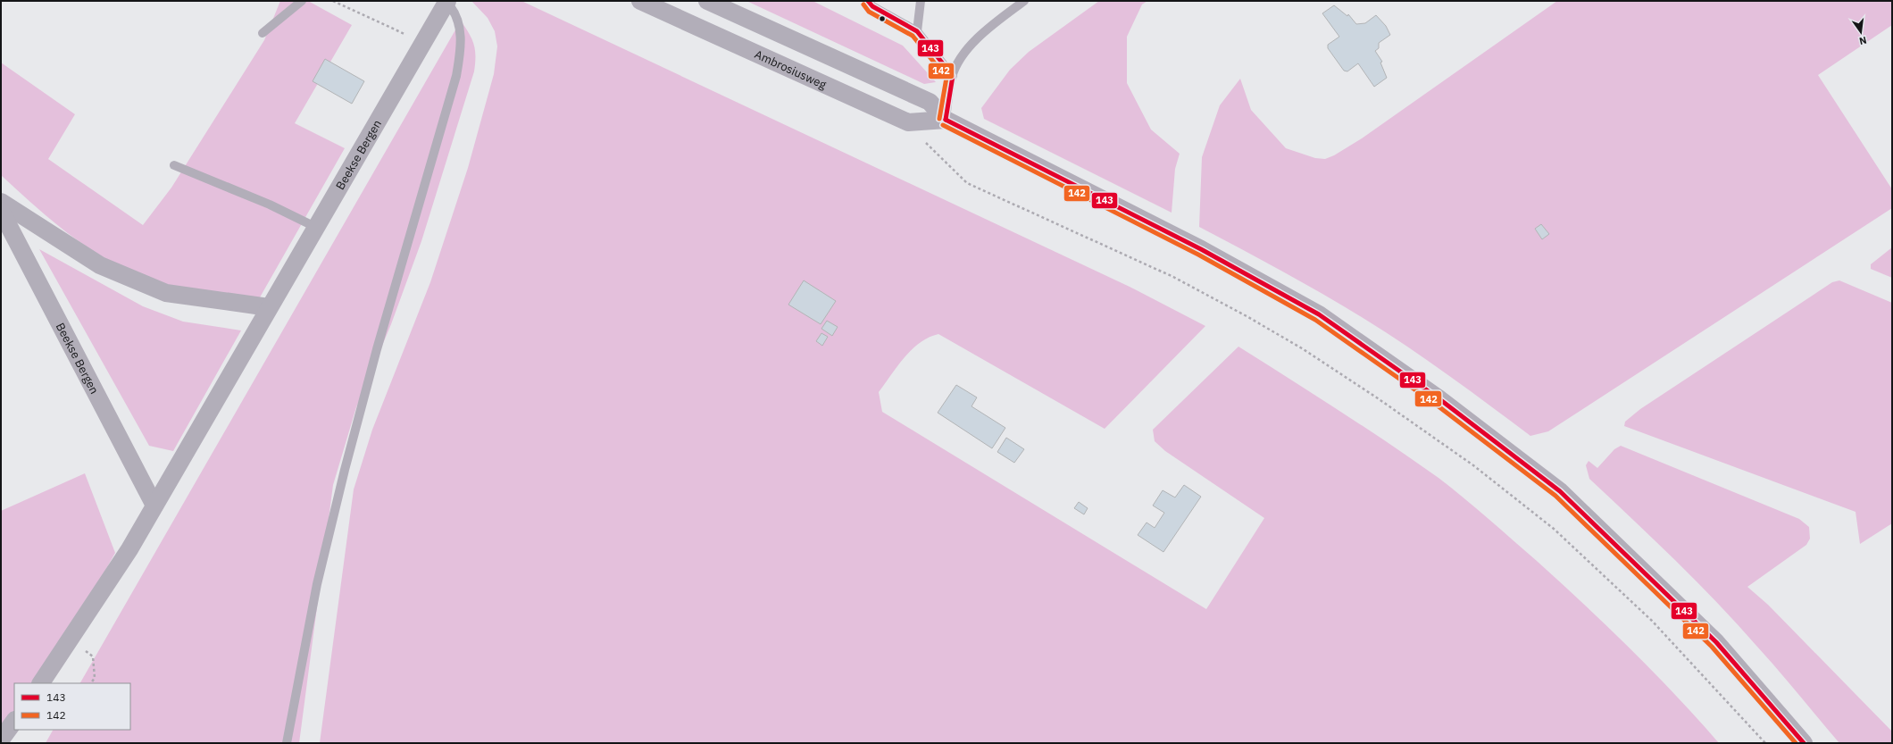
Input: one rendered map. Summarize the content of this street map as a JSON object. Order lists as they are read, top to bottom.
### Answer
{
  "streets": {
    "street": ["Ambrosiusweg", "Beekse Bergen"]
  },
  "lines": ["transit line 143", "transit line 142"],
  "legend": ["143", "142"],
  "north": "bottom"
}
